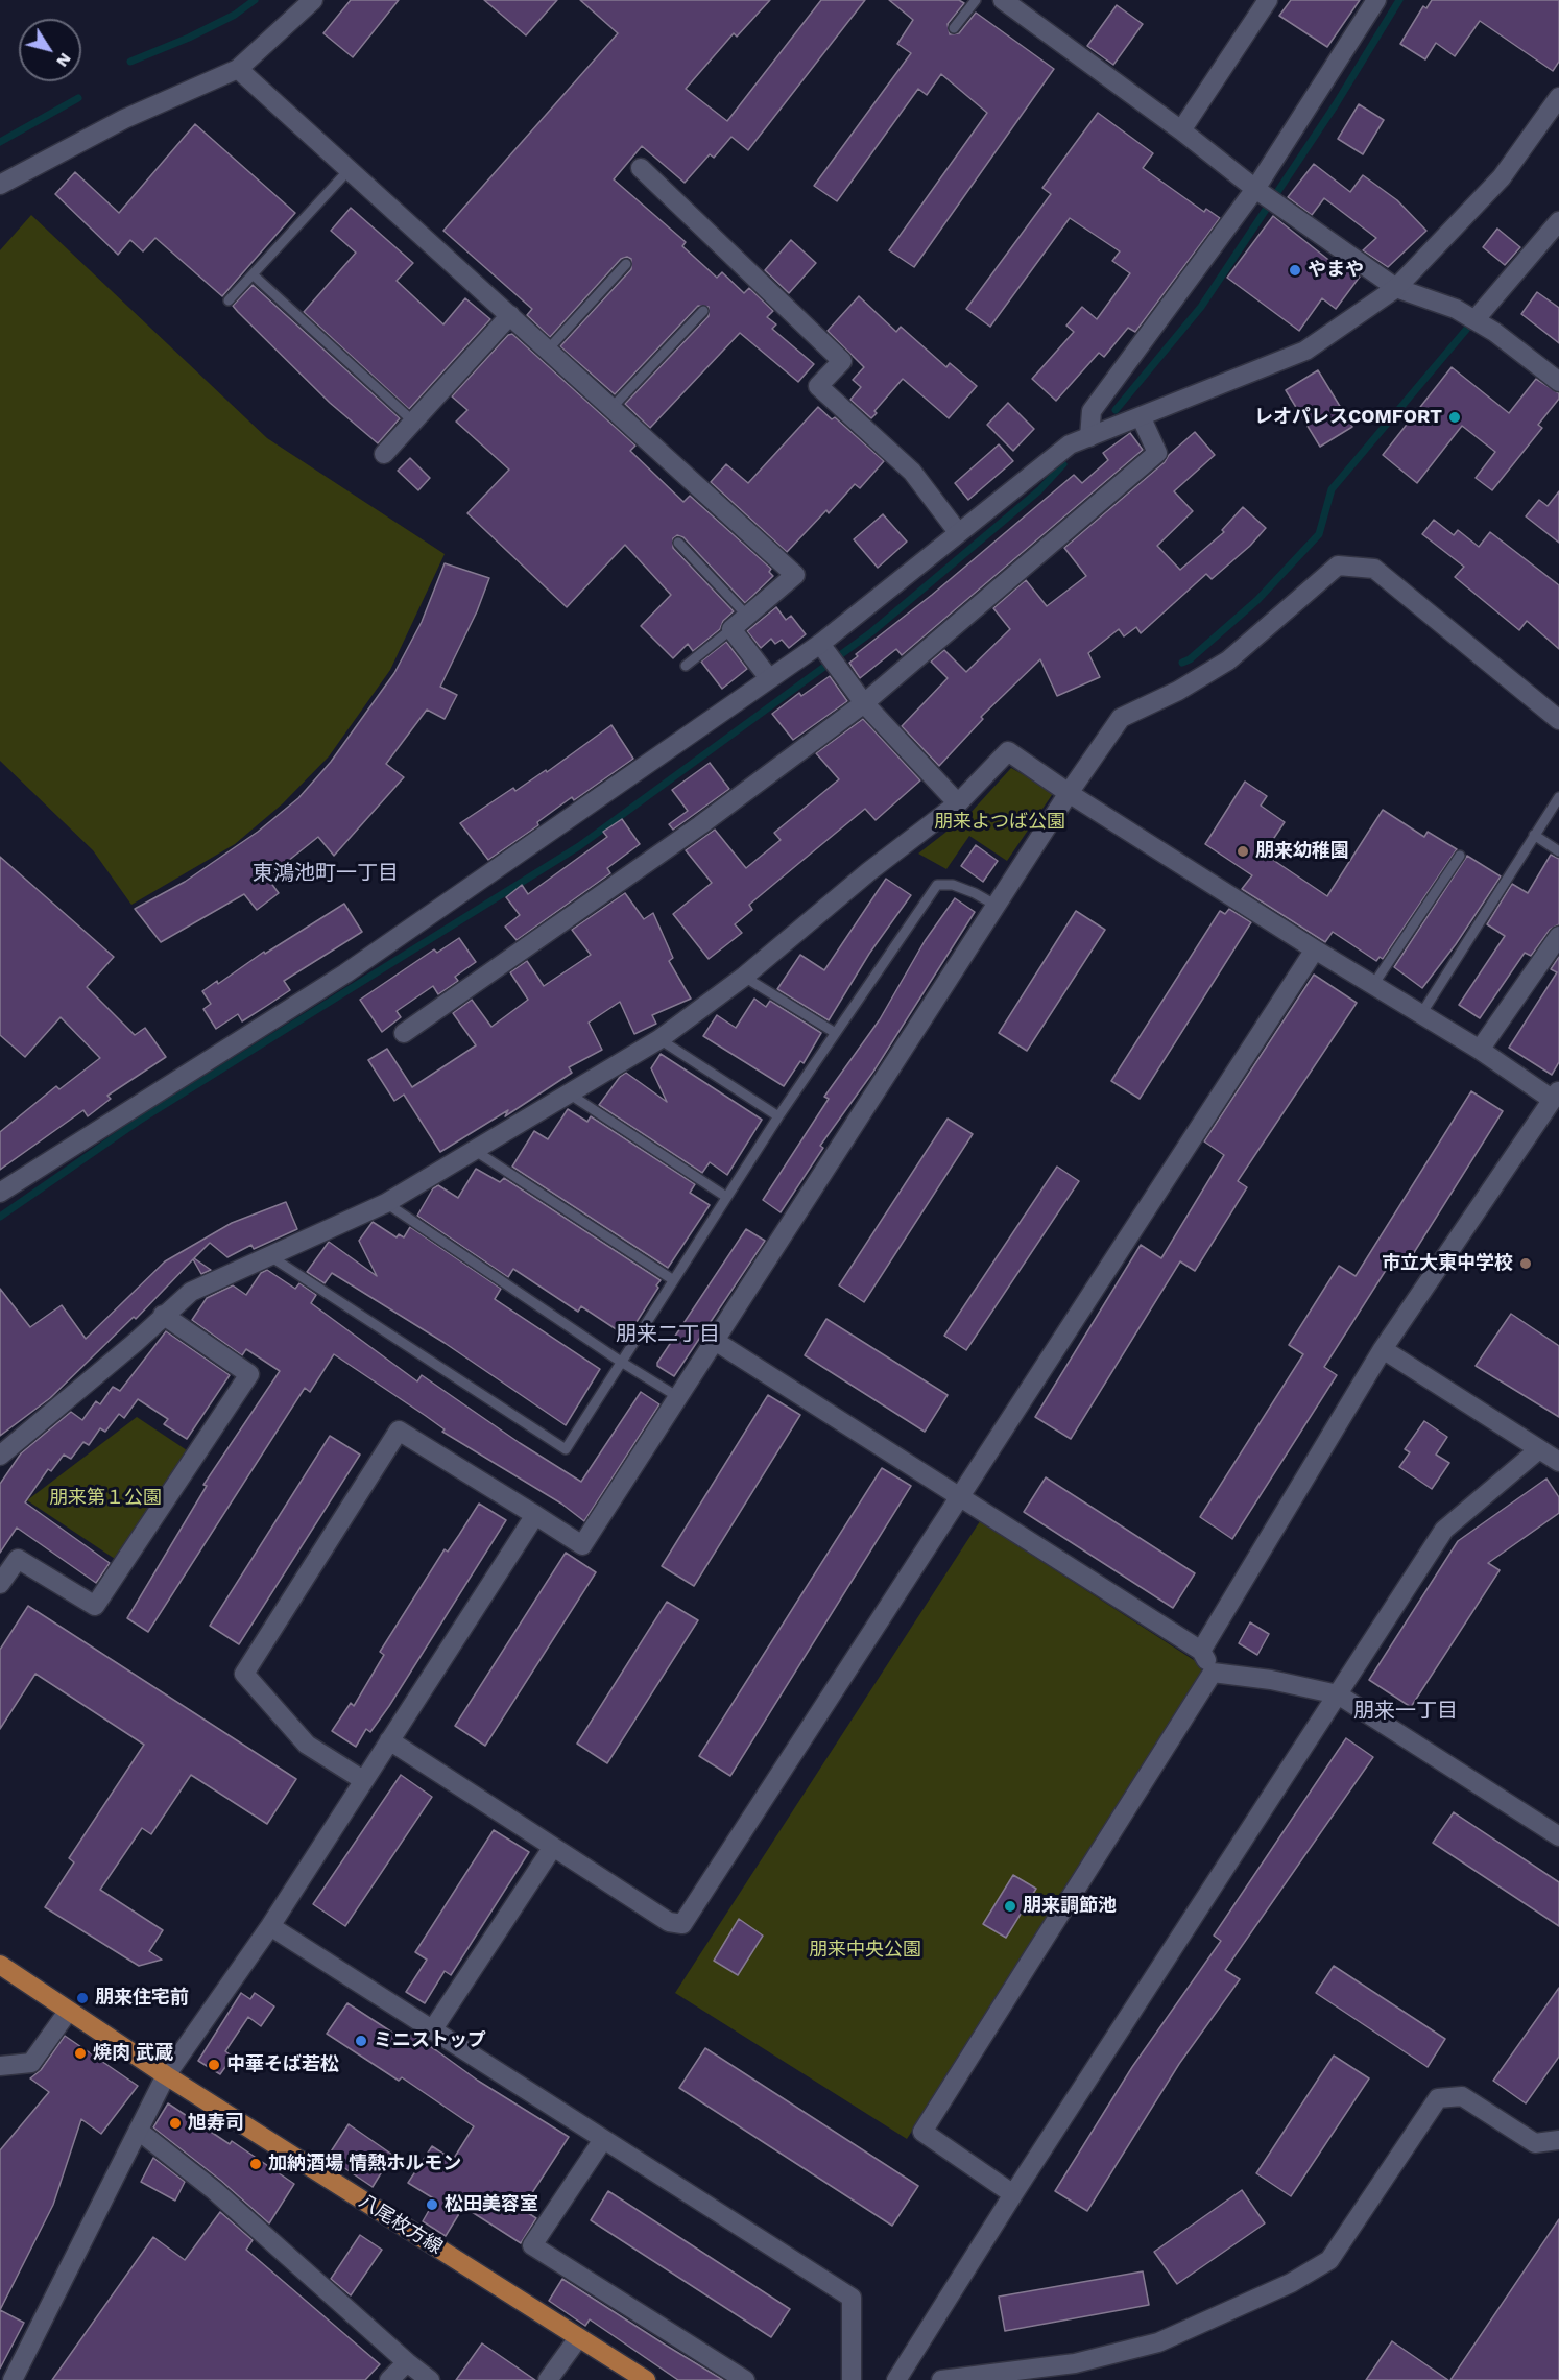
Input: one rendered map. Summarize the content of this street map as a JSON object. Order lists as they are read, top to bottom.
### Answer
{
  "streets": {
    "main road": ["八尾枚方線"]
  },
  "districts": ["東鴻池町一丁目", "朋来二丁目", "朋来一丁目"],
  "parks": ["朋来よつば公園", "朋来第１公園", "朋来中央公園"],
  "places": [
    "やまや",
    "レオパレスCOMFORT",
    "朋来幼稚園",
    "市立大東中学校",
    "朋来調節池",
    "朋来住宅前",
    "ミニストップ",
    "焼肉 武蔵",
    "中華そば若松",
    "旭寿司",
    "加納酒場 情熱ホルモン",
    "松田美容室"
  ],
  "north": "bottom right"
}
